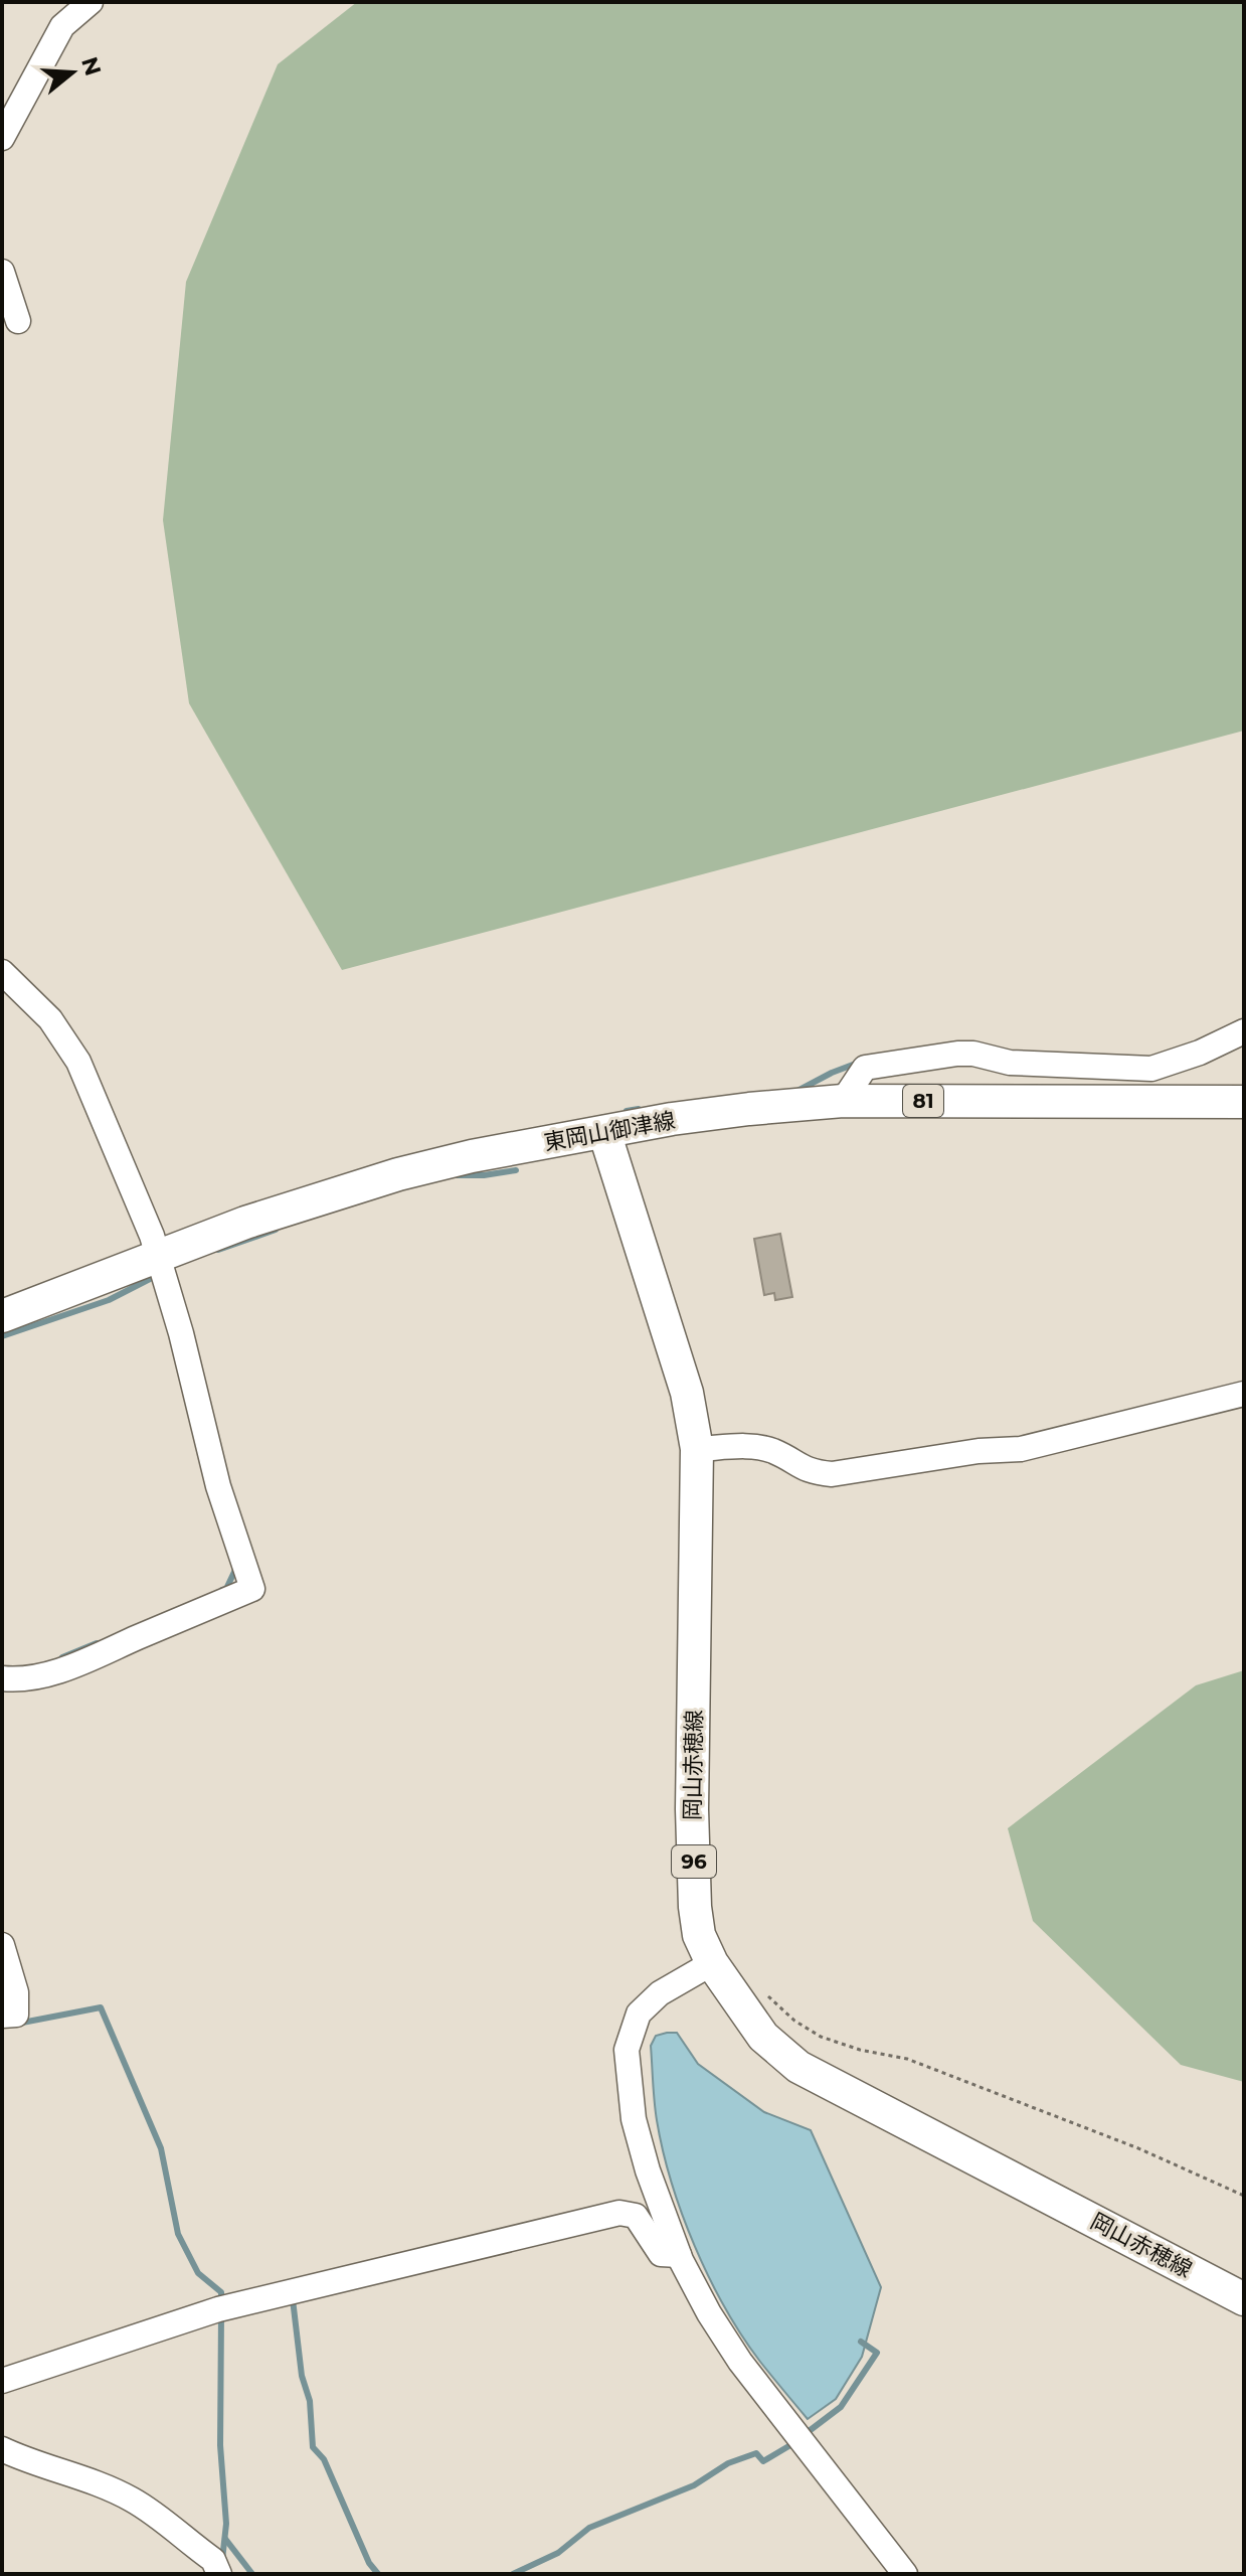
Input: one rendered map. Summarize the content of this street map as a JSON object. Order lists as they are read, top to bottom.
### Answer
{
  "streets": {
    "main road": [
      "81",
      "東岡山御津線",
      "岡山赤穂線",
      "96"
    ]
  },
  "crossings": [
    ["東岡山御津線", "岡山赤穂線"]
  ],
  "north": "right"
}
